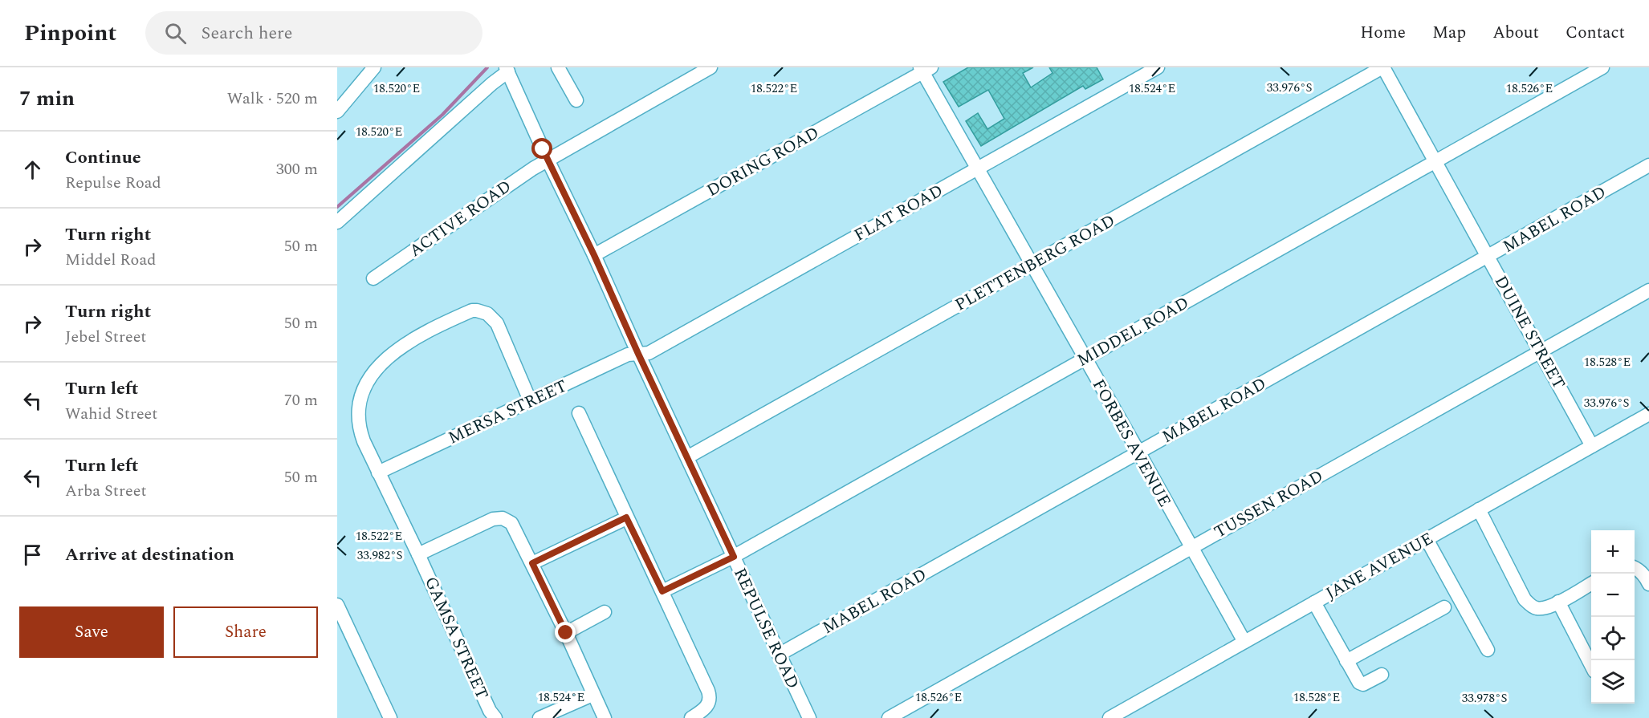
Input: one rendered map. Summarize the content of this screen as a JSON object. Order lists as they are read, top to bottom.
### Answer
{
  "streets": {
    "street": [
      "DORING ROAD",
      "FLAT ROAD",
      "ACTIVE ROAD",
      "MABEL ROAD",
      "PLETTENBERG ROAD",
      "MIDDEL ROAD",
      "DUINE STREET",
      "MERSA STREET",
      "FORBES AVENUE",
      "TUSSEN ROAD",
      "JANE AVENUE",
      "REPULSE ROAD",
      "GAMSA STREET"
    ]
  },
  "crossings": [
    ["DORING ROAD", "FORBES AVENUE"],
    ["DORING ROAD", "REPULSE ROAD"],
    ["FLAT ROAD", "MERSA STREET"],
    ["FLAT ROAD", "FORBES AVENUE"],
    ["FLAT ROAD", "REPULSE ROAD"],
    ["ACTIVE ROAD", "REPULSE ROAD"],
    ["MABEL ROAD", "DUINE STREET"],
    ["MABEL ROAD", "FORBES AVENUE"],
    ["MABEL ROAD", "REPULSE ROAD"],
    ["PLETTENBERG ROAD", "DUINE STREET"],
    ["PLETTENBERG ROAD", "FORBES AVENUE"],
    ["PLETTENBERG ROAD", "REPULSE ROAD"],
    ["MIDDEL ROAD", "DUINE STREET"],
    ["MIDDEL ROAD", "FORBES AVENUE"],
    ["MIDDEL ROAD", "REPULSE ROAD"],
    ["DUINE STREET", "TUSSEN ROAD"],
    ["DUINE STREET", "JANE AVENUE"],
    ["MERSA STREET", "REPULSE ROAD"],
    ["MERSA STREET", "GAMSA STREET"],
    ["FORBES AVENUE", "TUSSEN ROAD"],
    ["FORBES AVENUE", "JANE AVENUE"]
  ],
  "page": {
    "header": "Pinpoint",
    "search": "Search here",
    "nav": [
      "Home",
      "Map",
      "About",
      "Contact"
    ],
    "heading": ["7 min", "Walk · 520 m"],
    "list": [
      ["Continue", "Repulse Road", "300 m"],
      ["Turn right", "Middel Road", "50 m"],
      ["Turn right", "Jebel Street", "50 m"],
      ["Turn left", "Wahid Street", "70 m"],
      ["Turn left", "Arba Street", "50 m"],
      "Arrive at destination"
    ],
    "map_buttons": ["+", "−"],
    "buttons": ["Save", "Share"]
  },
  "coordinates": [
    "33.976°S",
    "18.522°E",
    "18.526°E",
    "18.520°E",
    "18.524°E",
    "18.528°E",
    "33.982°S",
    "33.978°S"
  ]
}
